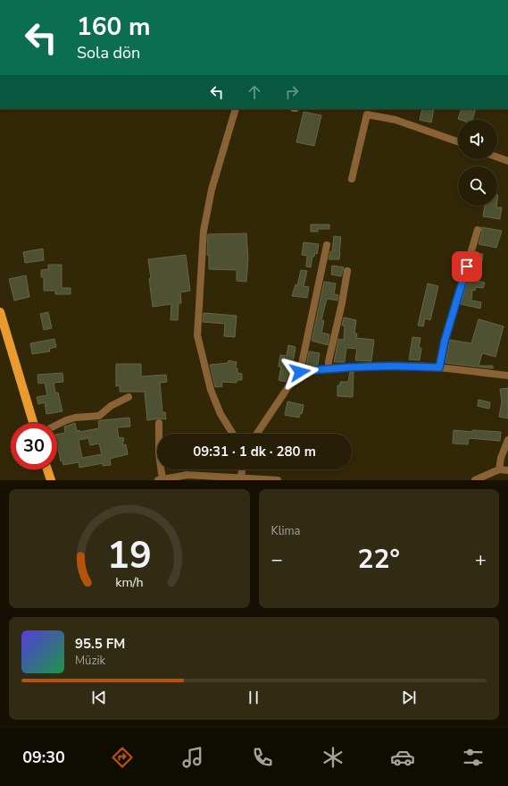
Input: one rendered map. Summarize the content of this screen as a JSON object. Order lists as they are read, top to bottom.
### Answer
{
  "page": {
    "turn": ["160 m", "Sola dön"],
    "limit": "30",
    "trip": "09:31 · 1 dk · 280 m",
    "tile": "Klima",
    "heat": ["−", "22°", "+"],
    "song": ["95.5 FM", "Müzik"],
    "tabs": "09:30",
    "gauge": ["19", "km/h"]
  }
}
